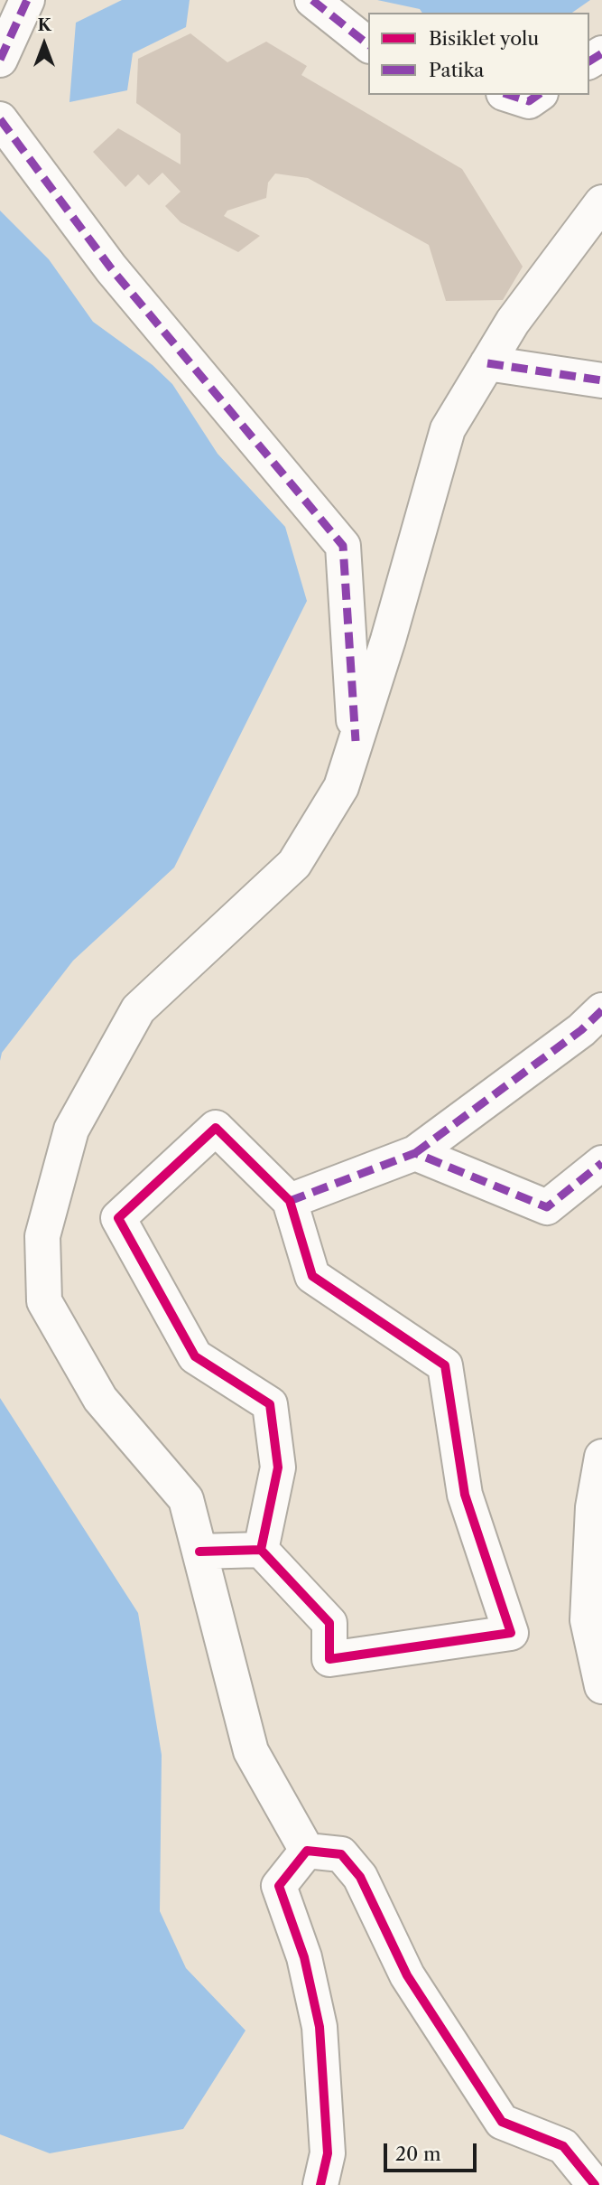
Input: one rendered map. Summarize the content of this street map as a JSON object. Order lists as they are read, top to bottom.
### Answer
{
  "legend": ["Bisiklet yolu", "Patika"],
  "scale_bar": "20 m",
  "north": "top"
}
